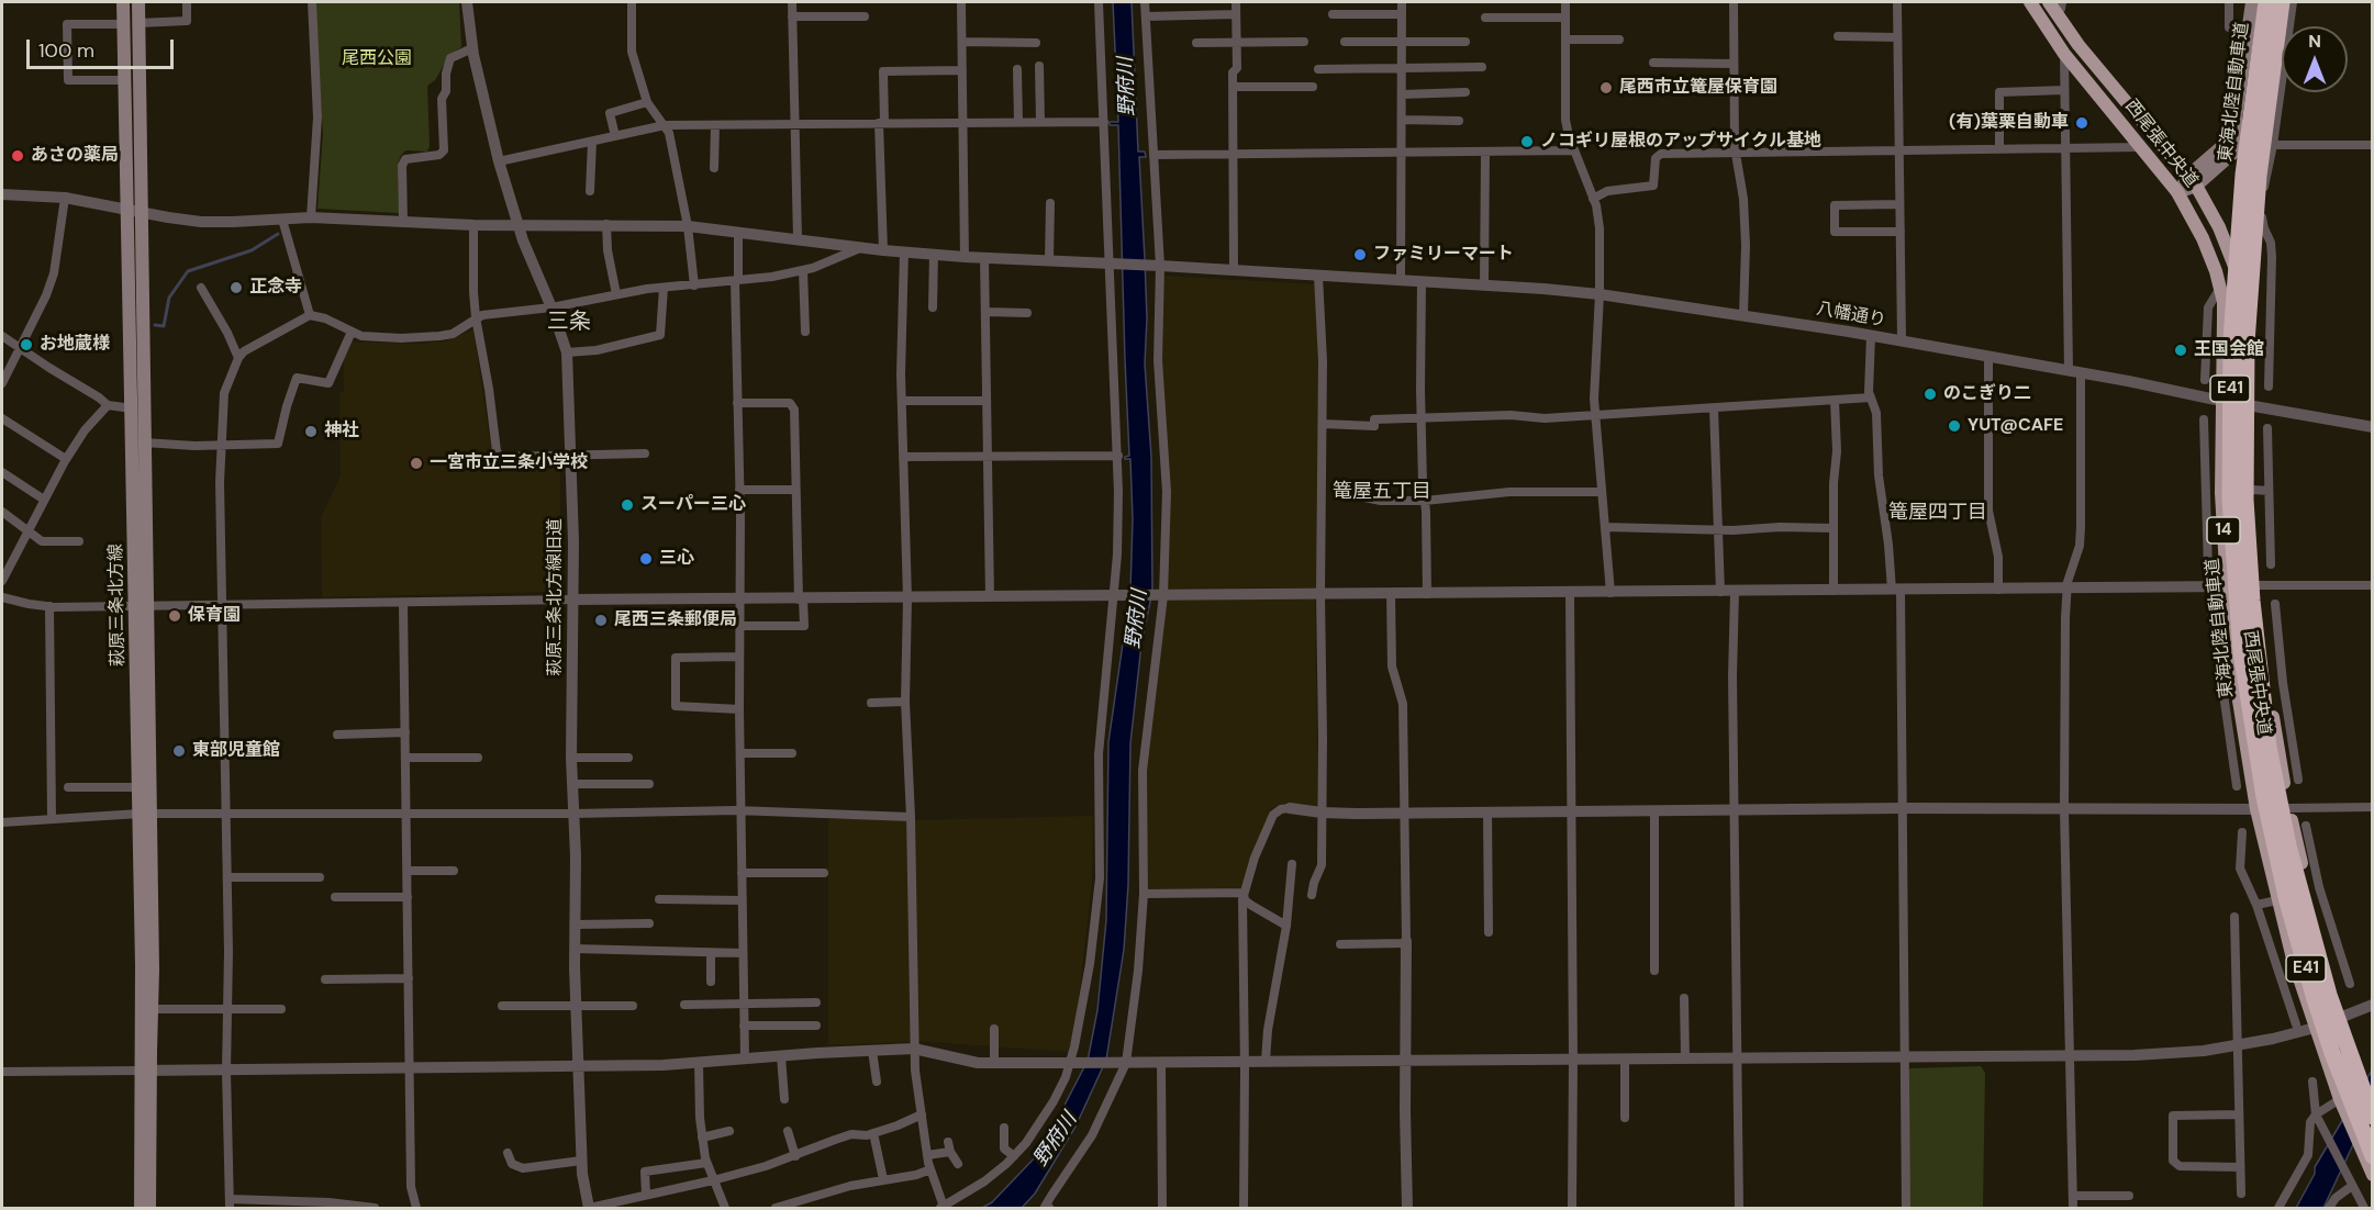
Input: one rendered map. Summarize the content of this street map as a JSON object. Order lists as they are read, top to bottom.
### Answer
{
  "streets": {
    "highway": ["東海北陸自動車道", "E41"],
    "main road": ["西尾張中央道", "14", "萩原三条北方線"],
    "street": ["八幡通り", "萩原三条北方線旧道"]
  },
  "crossings": [
    ["東海北陸自動車道", "西尾張中央道"],
    ["西尾張中央道", "八幡通り"],
    ["八幡通り", "萩原三条北方線旧道"],
    ["八幡通り", "萩原三条北方線"]
  ],
  "districts": ["三条", "篭屋五丁目", "篭屋四丁目"],
  "water": ["野府川"],
  "parks": ["尾西公園"],
  "places": [
    "尾西市立篭屋保育園",
    "(有)葉栗自動車",
    "ノコギリ屋根のアップサイクル基地",
    "あさの薬局",
    "ファミリーマート",
    "正念寺",
    "お地蔵様",
    "王国会館",
    "のこぎり二",
    "YUT@CAFE",
    "神社",
    "一宮市立三条小学校",
    "スーパー三心",
    "三心",
    "保育園",
    "尾西三条郵便局",
    "東部児童館"
  ],
  "scale_bar": "100 m",
  "north": "top"
}
